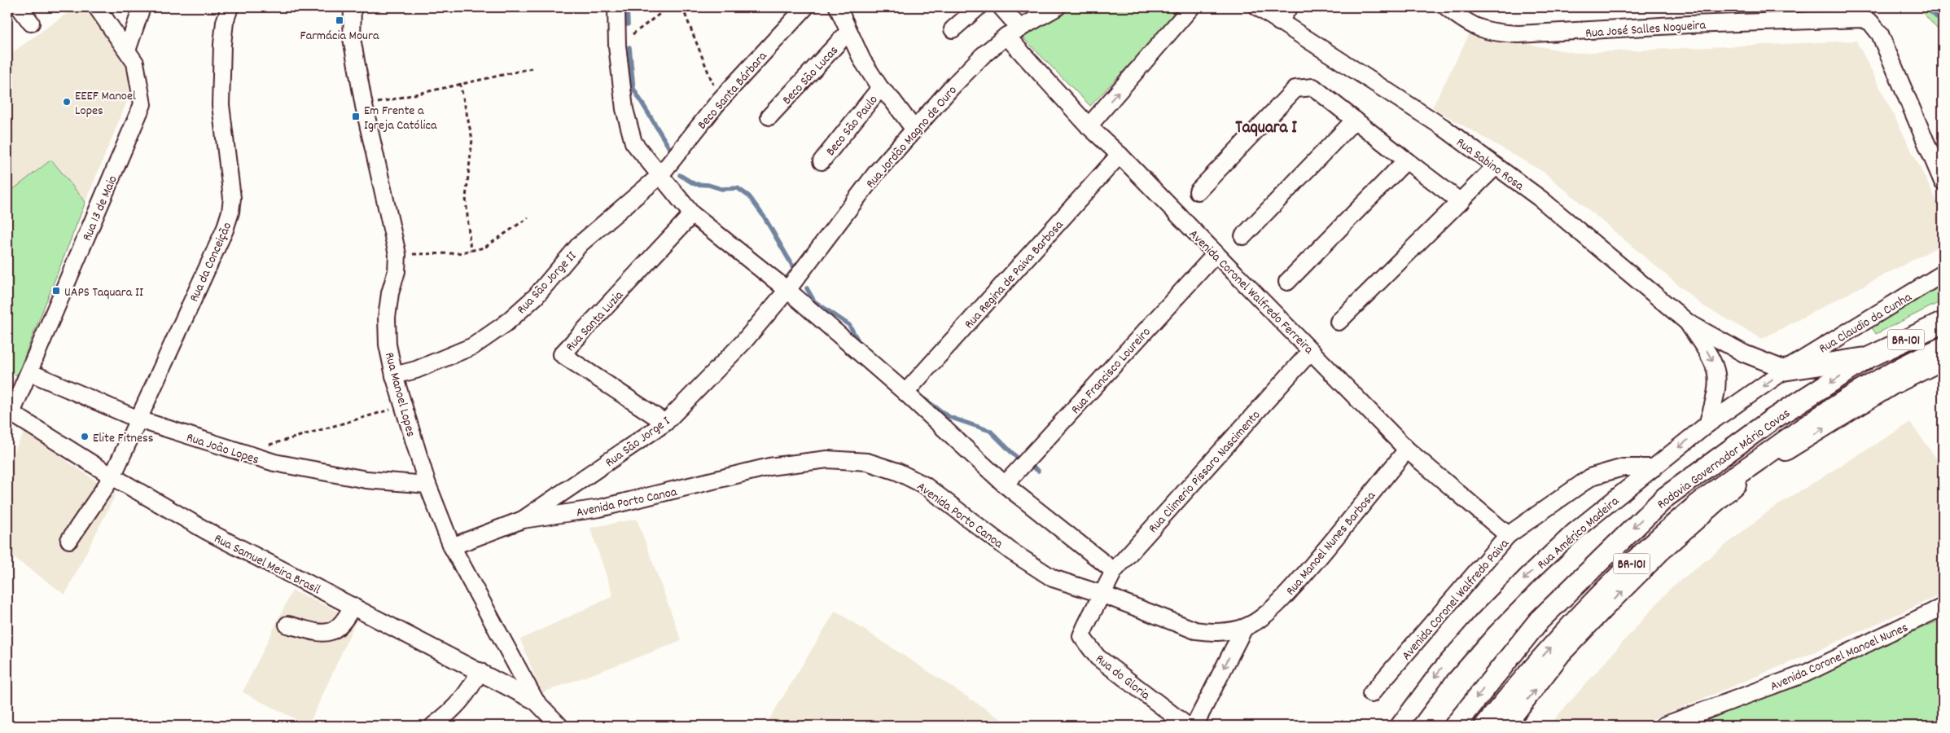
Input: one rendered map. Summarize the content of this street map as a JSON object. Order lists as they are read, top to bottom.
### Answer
{
  "streets": {
    "main road": ["BR-101", "Rodovia Governador Mário Covas"],
    "street": [
      "Rua José Salles Nogueira",
      "Beco São Lucas",
      "Beco Santa Bárbara",
      "Beco São Paulo",
      "Rua Jordão Magno de Ouro",
      "Rua Sabino Rosa",
      "Rua 13 de Maio",
      "Rua da Conceição",
      "Rua Regina de Paiva Barbosa",
      "Rua São Jorge II",
      "Avenida Coronel Walfredo Ferreira",
      "Rua Santa Luzia",
      "Rua Claudio da Cunha",
      "Rua Francisco Loureiro",
      "Rua Manoel Lopes",
      "Rua São Jorge I",
      "Rua João Lopes",
      "Rua Climerio Pissaro Nascimento",
      "Avenida Porto Canoa",
      "Rua Américo Madeira",
      "Rua Manoel Nunes Barbosa",
      "Rua Samuel Meira Brasil",
      "Avenida Coronel Walfredo Paiva",
      "Avenida Coronel Manoel Nunes",
      "Rua do Gloria"
    ]
  },
  "crossings": [
    ["Beco Santa Bárbara", "Rua São Jorge II"],
    ["Rua Jordão Magno de Ouro", "Avenida Coronel Walfredo Ferreira"],
    ["Rua Jordão Magno de Ouro", "Rua São Jorge I"],
    ["Rua Sabino Rosa", "Rua Claudio da Cunha"],
    ["Rua Sabino Rosa", "Rua Américo Madeira"],
    ["Rua 13 de Maio", "Rua João Lopes"],
    ["Rua 13 de Maio", "Rua Samuel Meira Brasil"],
    ["Rua da Conceição", "Rua João Lopes"],
    ["Rua da Conceição", "Rua Samuel Meira Brasil"],
    ["Rua Regina de Paiva Barbosa", "Avenida Coronel Walfredo Ferreira"],
    ["Rua São Jorge II", "Rua Manoel Lopes"],
    ["Avenida Coronel Walfredo Ferreira", "Rua Francisco Loureiro"],
    ["Avenida Coronel Walfredo Ferreira", "Rua Climerio Pissaro Nascimento"],
    ["Avenida Coronel Walfredo Ferreira", "Rua Manoel Nunes Barbosa"],
    ["Avenida Coronel Walfredo Ferreira", "Avenida Coronel Walfredo Paiva"],
    ["Rua Santa Luzia", "Rua São Jorge I"],
    ["Rua Claudio da Cunha", "Rua Américo Madeira"],
    ["Rua Manoel Lopes", "Rua São Jorge I"],
    ["Rua Manoel Lopes", "Rua João Lopes"],
    ["Rua Manoel Lopes", "Rua Samuel Meira Brasil"],
    ["Rua São Jorge I", "Avenida Porto Canoa"],
    ["Rua Climerio Pissaro Nascimento", "Avenida Porto Canoa"],
    ["Rua Climerio Pissaro Nascimento", "Rua do Gloria"],
    ["Avenida Porto Canoa", "Rua Manoel Nunes Barbosa"],
    ["Avenida Porto Canoa", "Rua do Gloria"],
    ["Rua Américo Madeira", "Avenida Coronel Walfredo Paiva"]
  ],
  "districts": ["Taquara I"],
  "places": {
    "transit": ["Farmácia Moura", "Em Frente a Igreja Católica", "UAPS Taquara II"],
    "other": ["EEEF Manoel Lopes", "Elite Fitness"]
  }
}
